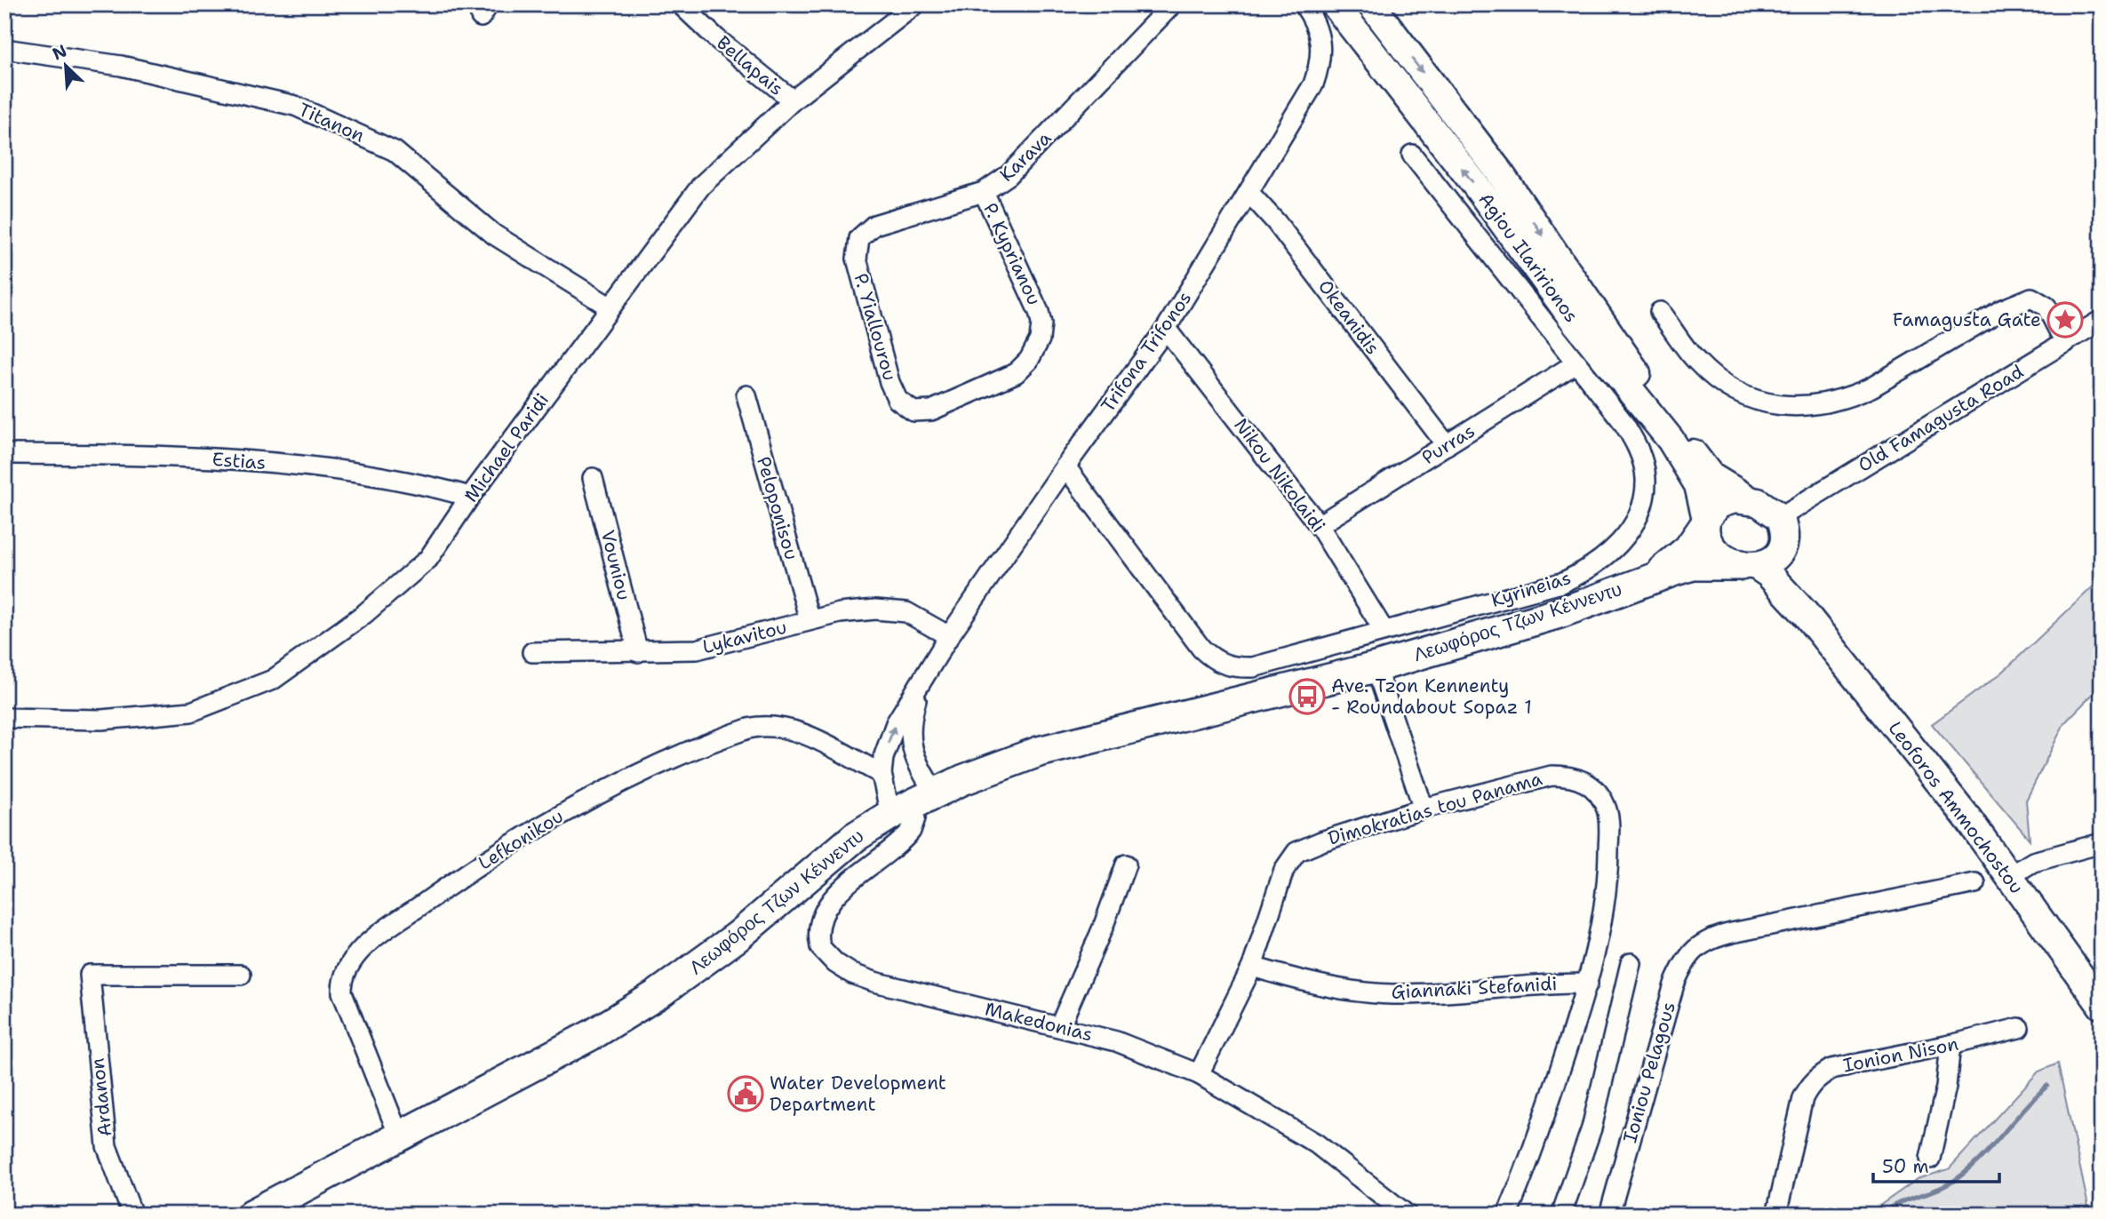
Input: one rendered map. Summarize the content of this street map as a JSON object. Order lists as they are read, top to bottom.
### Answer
{
  "streets": {
    "main road": ["Agiou Ilaririonos", "Λεωφόρος Τζων Κέννεντυ", "Leoforos Ammochostou"],
    "street": [
      "Bellapais",
      "Titanon",
      "Karava",
      "P. Kyprianou",
      "Okeanidis",
      "P. Yiallourou",
      "Trifona Trifonos",
      "Old Famagusta Road",
      "Purras",
      "Michael Paridi",
      "Estias",
      "Nikou Nikolaidi",
      "Peloponisou",
      "Vouniou",
      "Kyrineias",
      "Lykavitou",
      "Dimokratias tou Panama",
      "Lefkonikou",
      "Giannaki Stefanidi",
      "Makedonias",
      "Ionion Nison",
      "Ioniou Pelagous",
      "Ardanon"
    ]
  },
  "crossings": [
    ["Bellapais", "Michael Paridi"],
    ["Titanon", "Michael Paridi"],
    ["Karava", "P. Kyprianou"],
    ["Karava", "P. Yiallourou"],
    ["P. Kyprianou", "P. Yiallourou"],
    ["Agiou Ilaririonos", "Old Famagusta Road"],
    ["Agiou Ilaririonos", "Leoforos Ammochostou"],
    ["Okeanidis", "Trifona Trifonos"],
    ["Okeanidis", "Purras"],
    ["Trifona Trifonos", "Nikou Nikolaidi"],
    ["Trifona Trifonos", "Kyrineias"],
    ["Trifona Trifonos", "Λεωφόρος Τζων Κέννεντυ"],
    ["Trifona Trifonos", "Lykavitou"],
    ["Trifona Trifonos", "Lefkonikou"],
    ["Trifona Trifonos", "Makedonias"],
    ["Old Famagusta Road", "Leoforos Ammochostou"],
    ["Purras", "Nikou Nikolaidi"],
    ["Purras", "Kyrineias"],
    ["Michael Paridi", "Estias"],
    ["Nikou Nikolaidi", "Kyrineias"],
    ["Peloponisou", "Lykavitou"],
    ["Vouniou", "Lykavitou"],
    ["Λεωφόρος Τζων Κέννεντυ", "Lefkonikou"],
    ["Λεωφόρος Τζων Κέννεντυ", "Makedonias"],
    ["Dimokratias tou Panama", "Giannaki Stefanidi"],
    ["Dimokratias tou Panama", "Makedonias"]
  ],
  "places": {
    "place": ["Famagusta Gate"],
    "bus stop": ["Ave. Tzon Kennenty - Roundabout Sopaz 1"],
    "public building": ["Water Development Department"]
  },
  "scale_bar": "50 m",
  "north": "top left"
}
